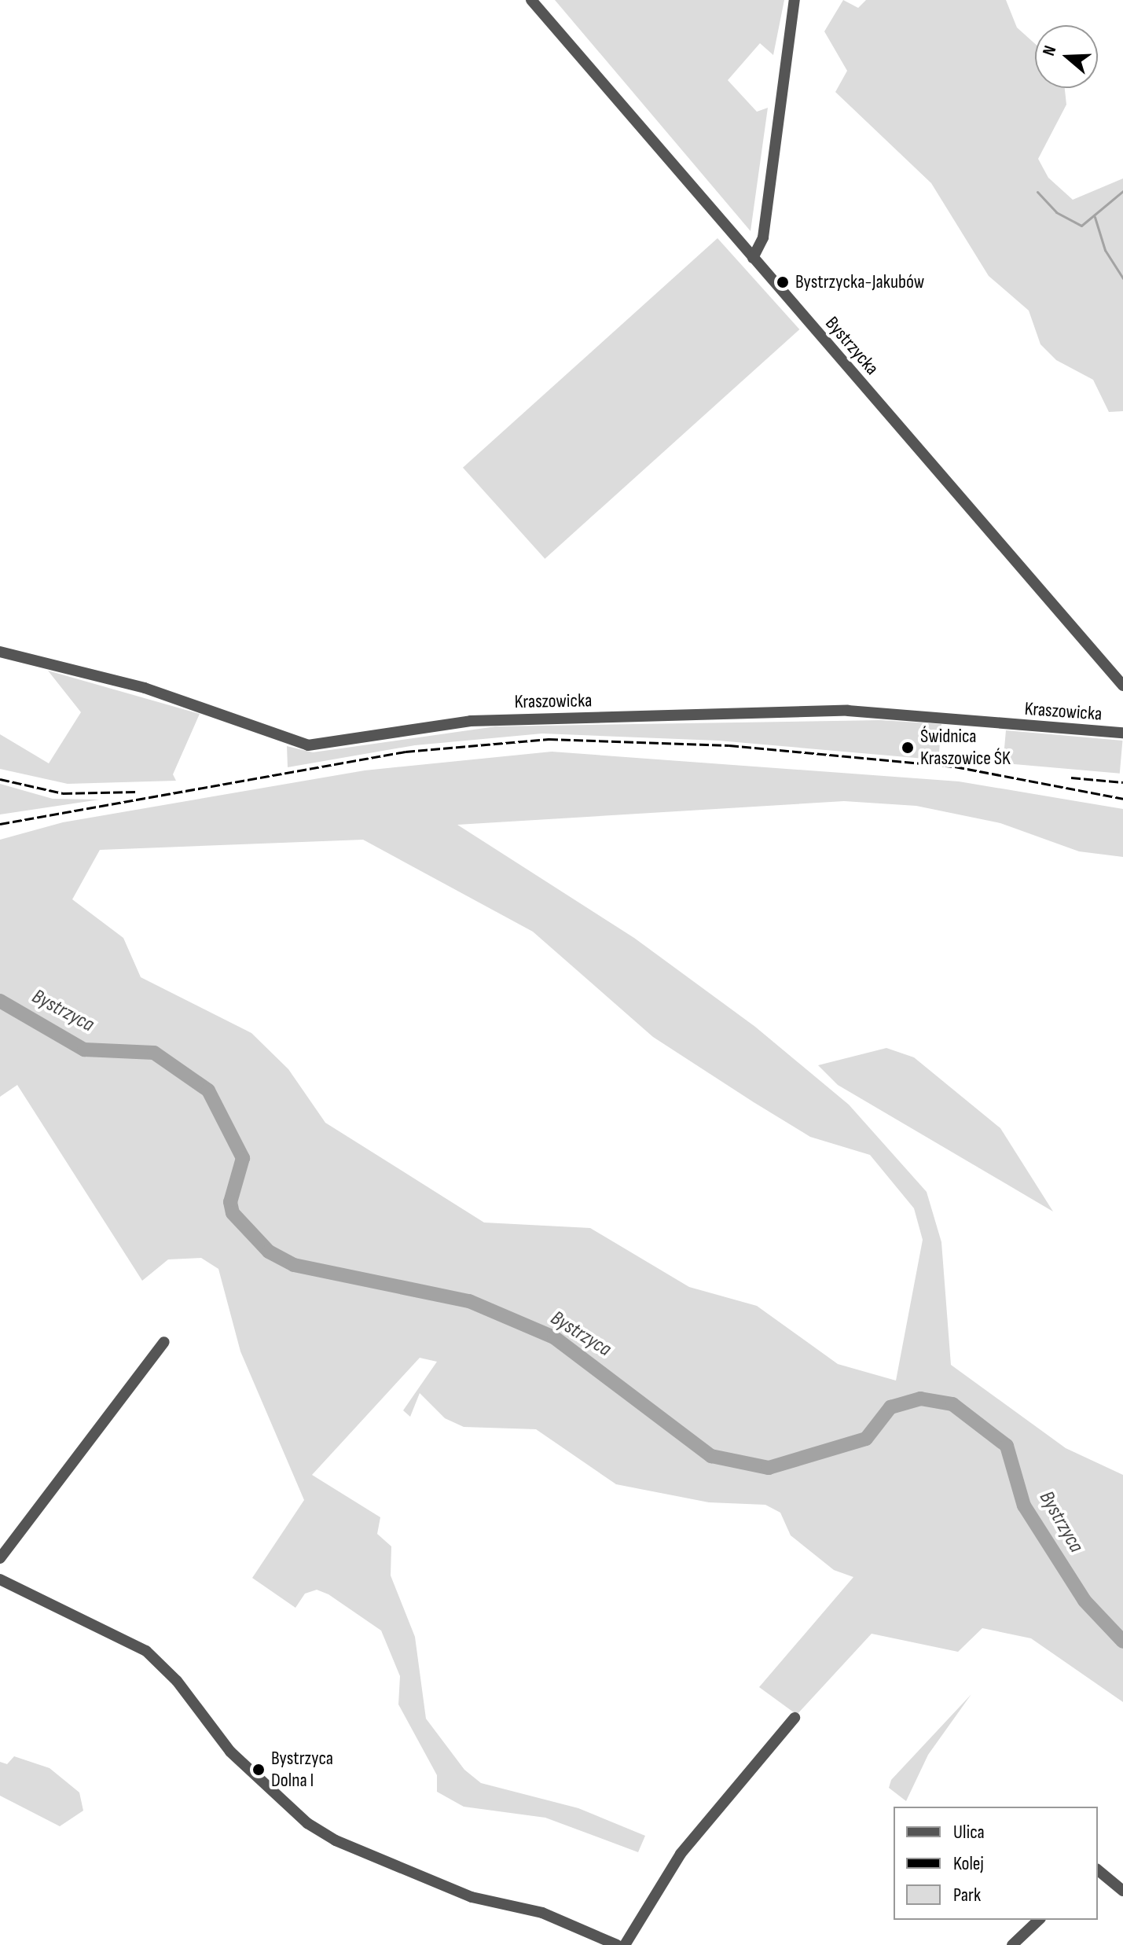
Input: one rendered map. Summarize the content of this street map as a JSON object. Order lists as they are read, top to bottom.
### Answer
{
  "streets": {
    "street": ["Bystrzycka", "Kraszowicka"]
  },
  "water": ["Bystrzyca"],
  "places": ["Bystrzycka-Jakubów", "Świdnica Kraszowice ŚK", "Bystrzyca Dolna I"],
  "legend": ["Ulica", "Kolej", "Park"],
  "north": "left"
}
